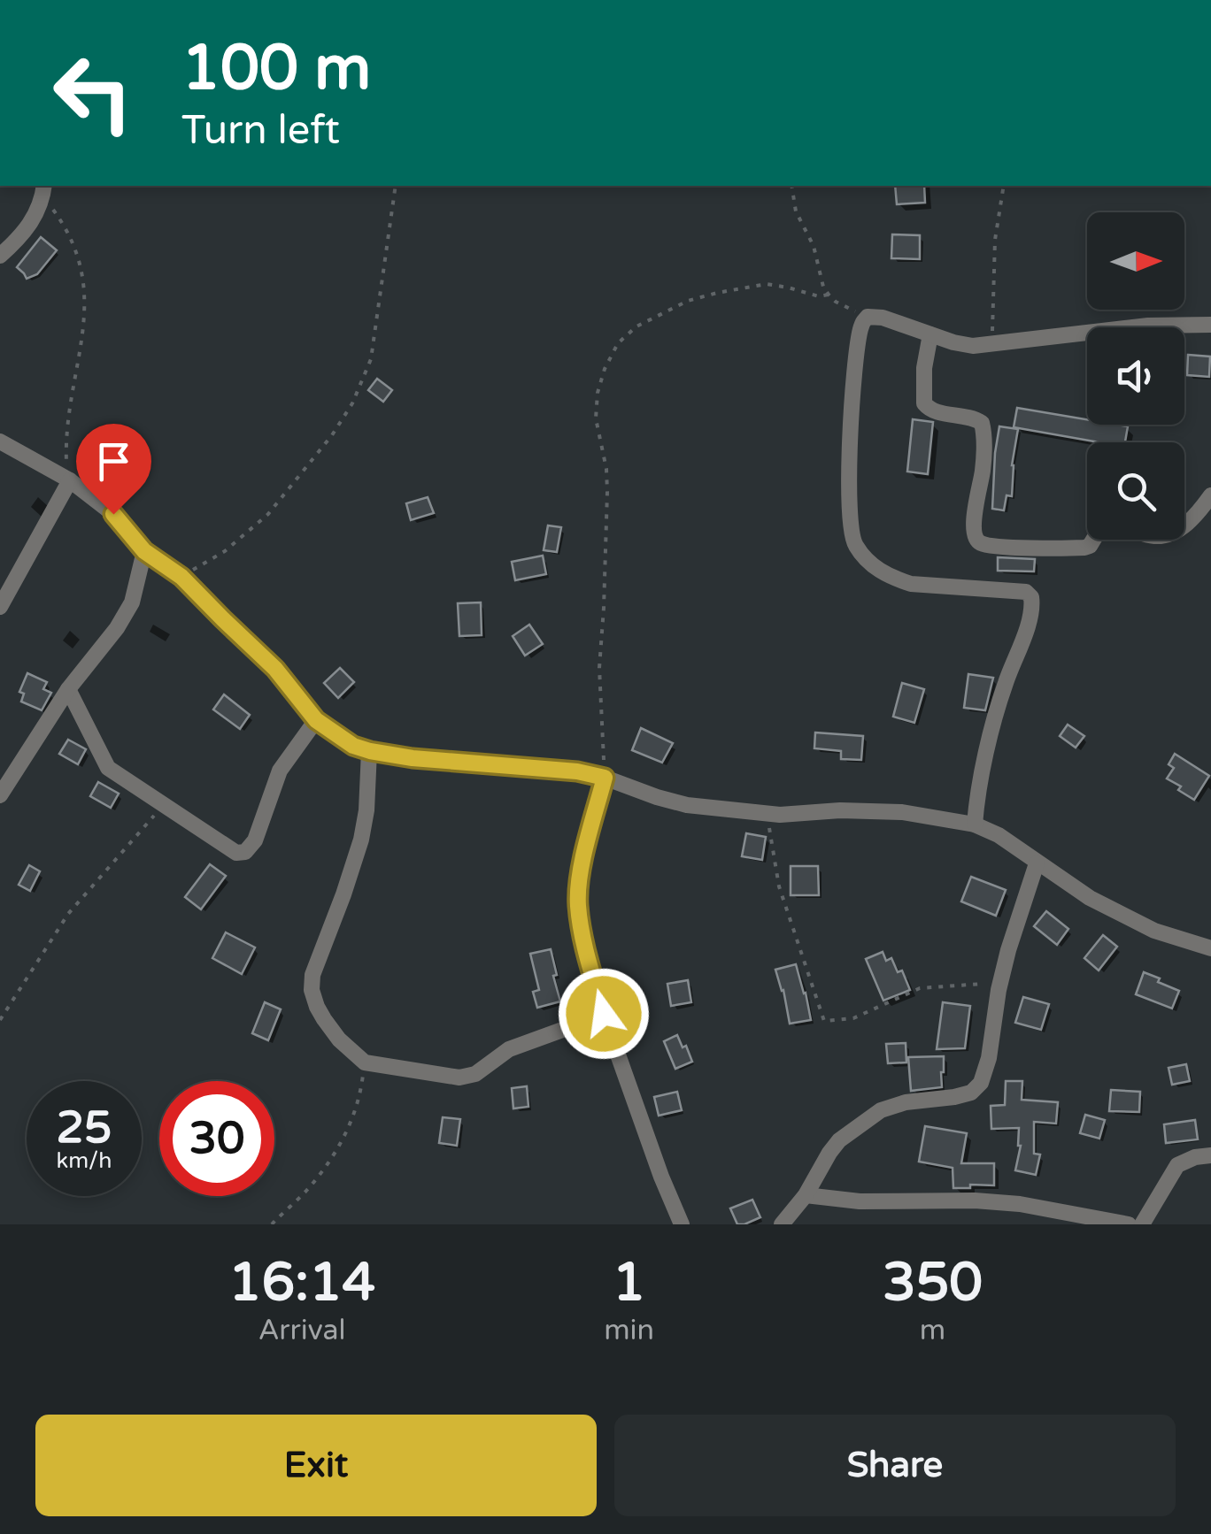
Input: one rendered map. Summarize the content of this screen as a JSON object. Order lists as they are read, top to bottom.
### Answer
{
  "north": "right",
  "page": {
    "turn": ["100 m", "Turn left"],
    "speed": "25 km/h",
    "limit": "30",
    "eta": [
      "16:14",
      "Arrival",
      "1",
      "min",
      "350",
      "m"
    ],
    "buttons": ["Exit", "Share"]
  }
}
